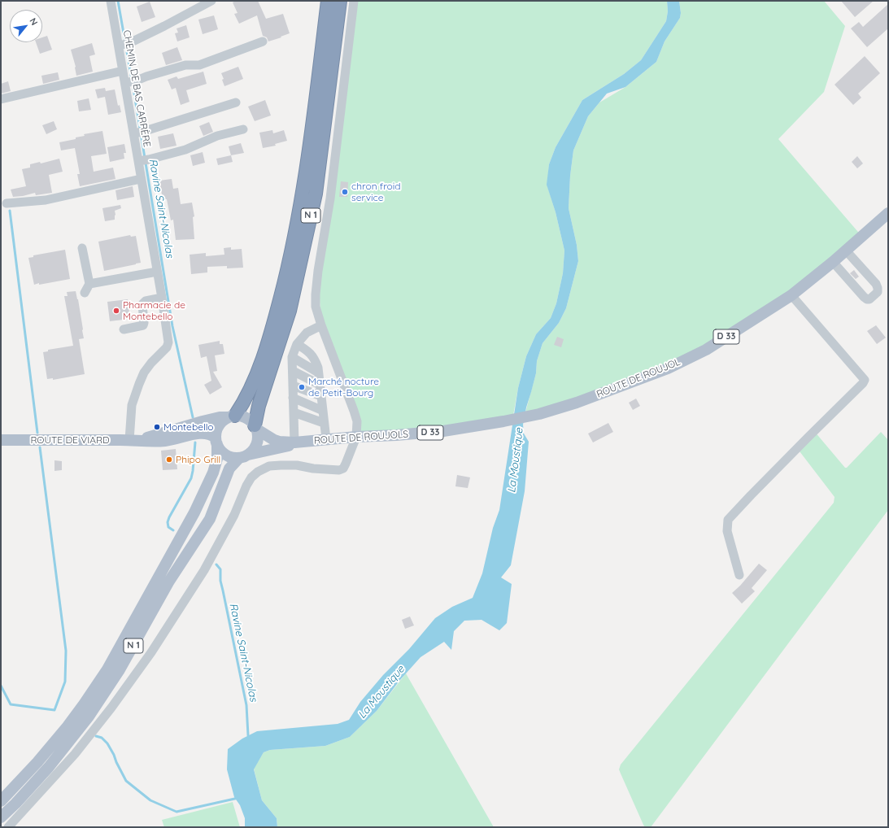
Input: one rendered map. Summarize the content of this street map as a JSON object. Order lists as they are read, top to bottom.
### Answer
{
  "streets": {
    "highway": ["N 1"],
    "main road": [
      "D 33",
      "ROUTE DE ROUJOL",
      "ROUTE DE ROUJOLS",
      "ROUTE DE VIARD"
    ],
    "street": ["CHEMIN DE BAS CARRÈRE"]
  },
  "crossings": [
    ["CHEMIN DE BAS CARRÈRE", "ROUTE DE VIARD"],
    ["N 1", "ROUTE DE ROUJOLS"],
    ["N 1", "ROUTE DE VIARD"],
    ["ROUTE DE ROUJOL", "ROUTE DE ROUJOLS"],
    ["ROUTE DE ROUJOLS", "ROUTE DE VIARD"]
  ],
  "water": ["Ravine Saint-Nicolas", "La Moustique"],
  "places": [
    "chron froid service",
    "Pharmacie de Montebello",
    "Marché nocture de Petit-Bourg",
    "Montebello",
    "Phipo Grill"
  ],
  "north": "top right"
}
